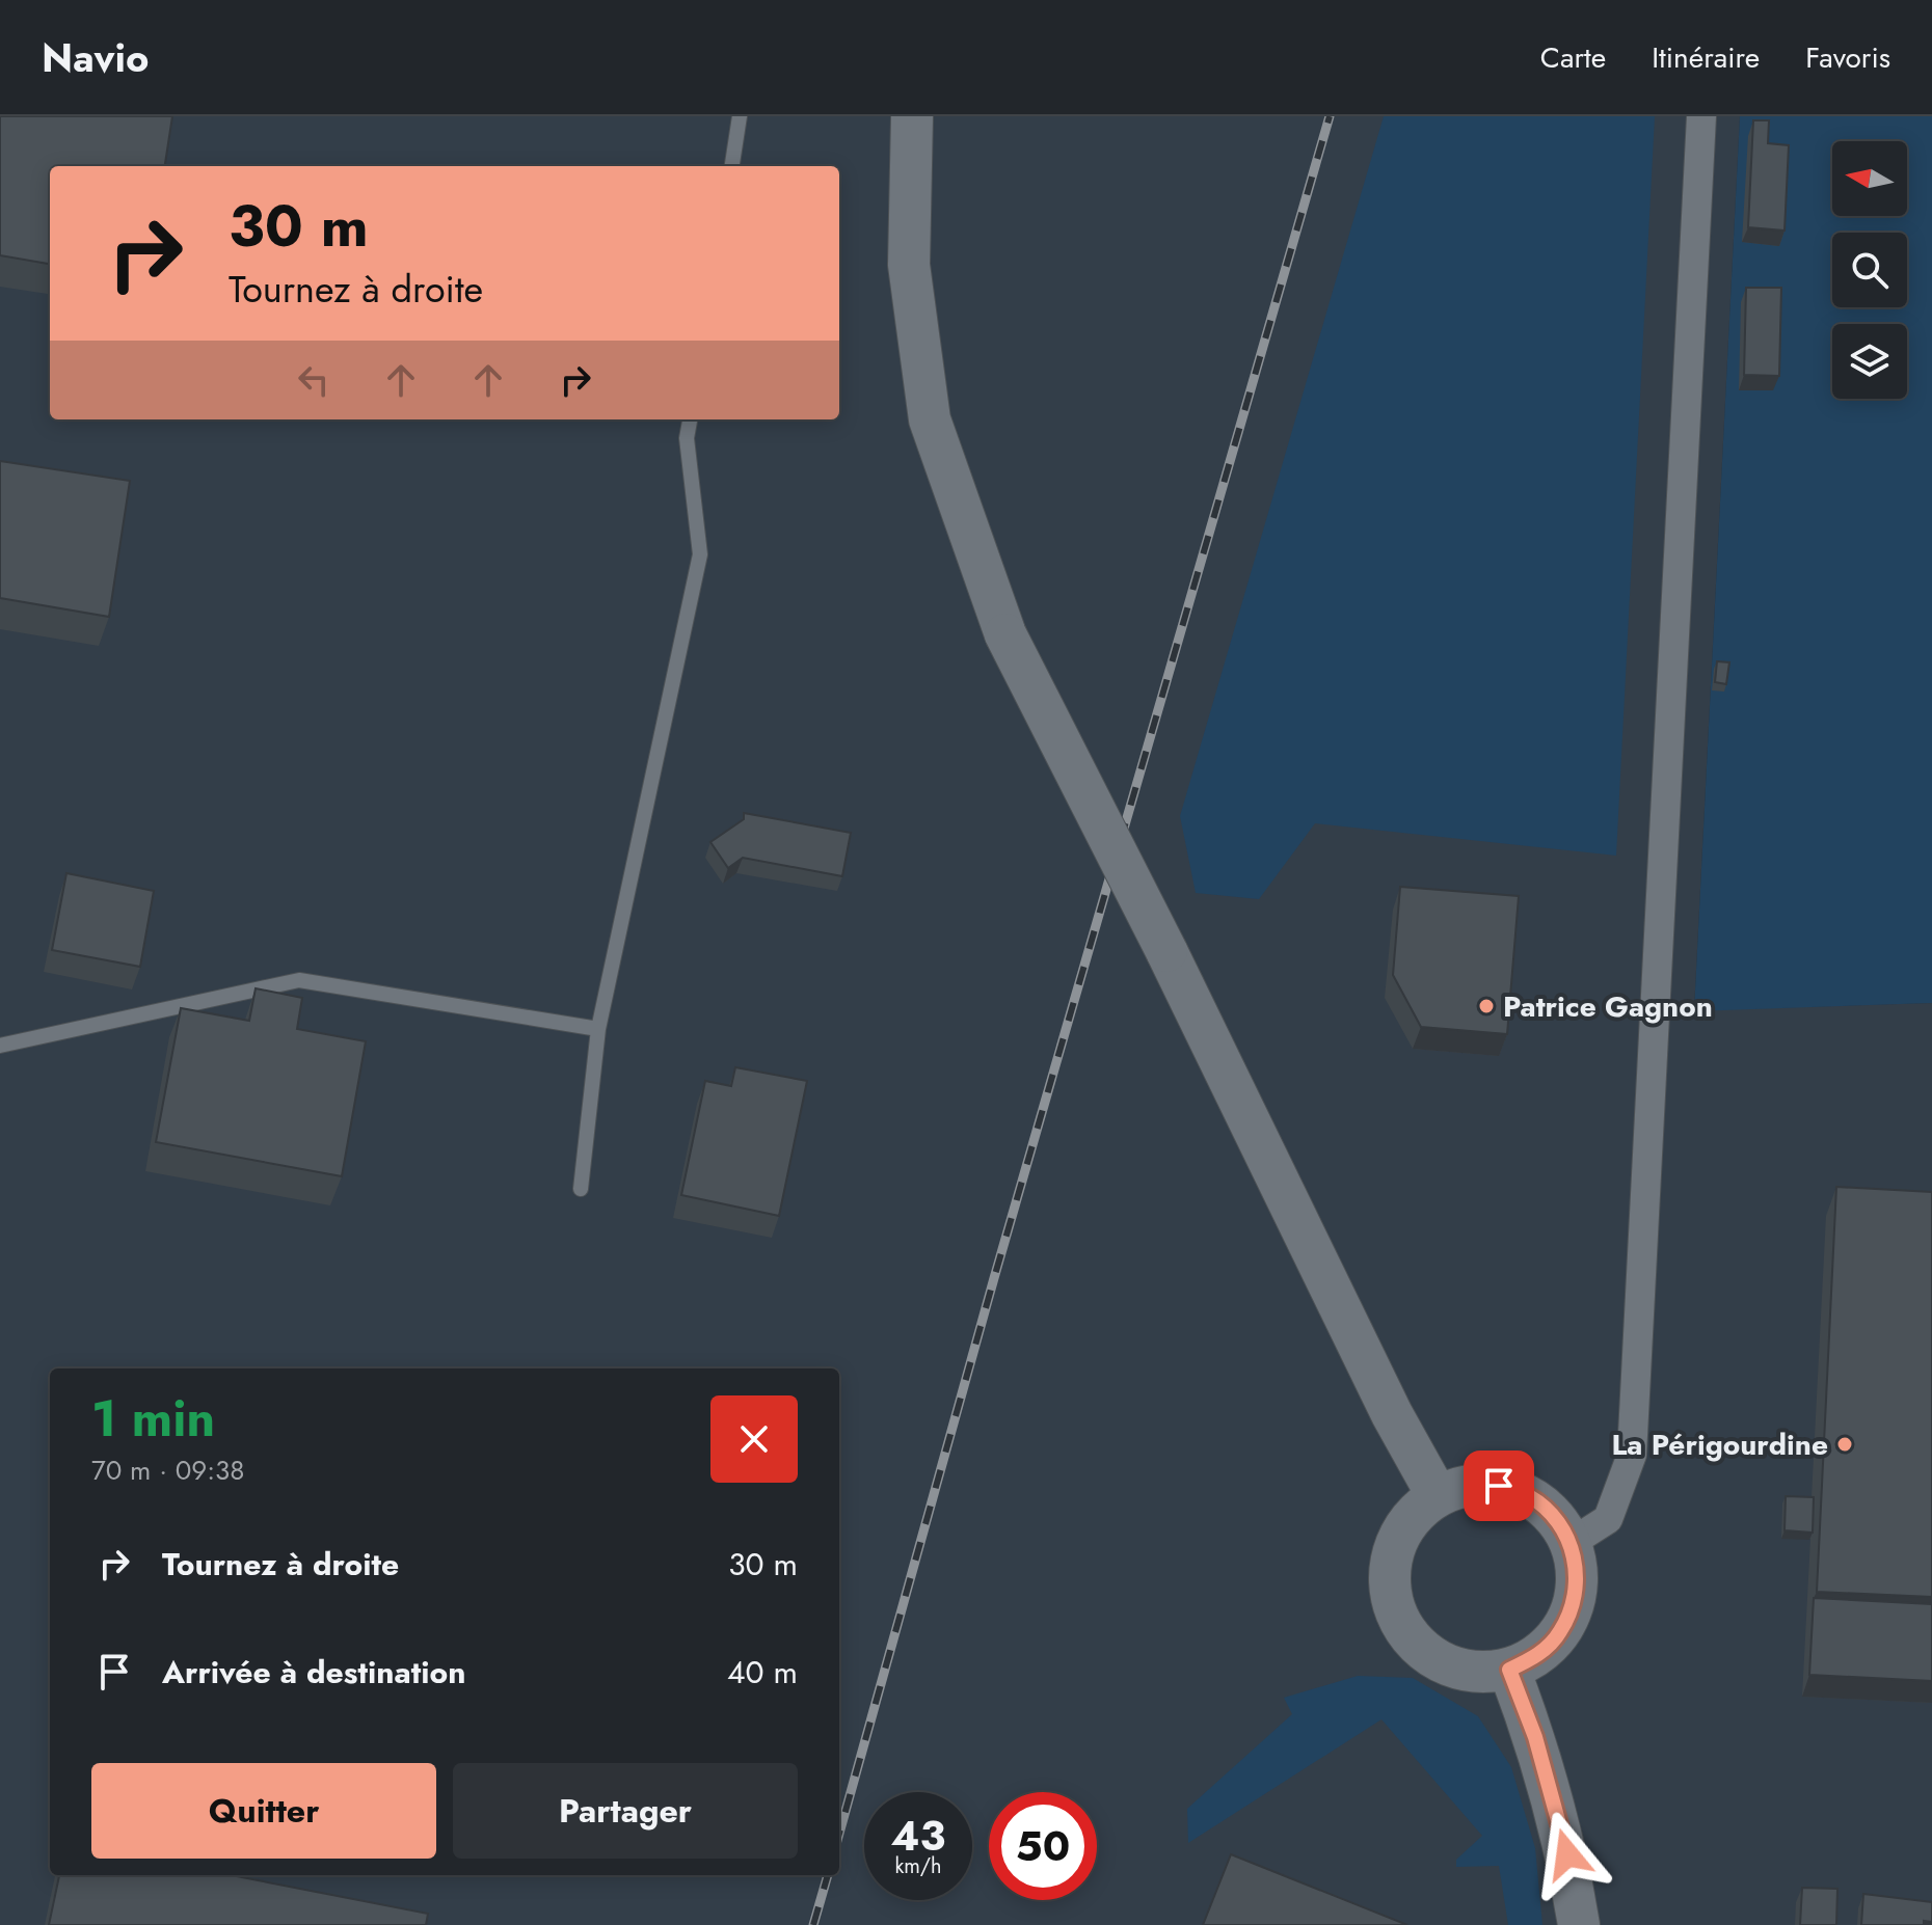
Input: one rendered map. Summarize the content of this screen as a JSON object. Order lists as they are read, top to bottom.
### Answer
{
  "places": ["Patrice Gagnon", "La Périgourdine"],
  "north": "left",
  "page": {
    "header": "Navio",
    "nav": ["Carte", "Itinéraire", "Favoris"],
    "turn": ["30 m", "Tournez à droite"],
    "heading": ["1 min", "70 m · 09:38"],
    "list": [
      {
        "name": "Tournez à droite",
        "value": "30 m"
      },
      {
        "name": "Arrivée à destination",
        "value": "40 m"
      }
    ],
    "buttons": ["Quitter", "Partager"],
    "speed": "43 km/h",
    "limit": "50"
  }
}
